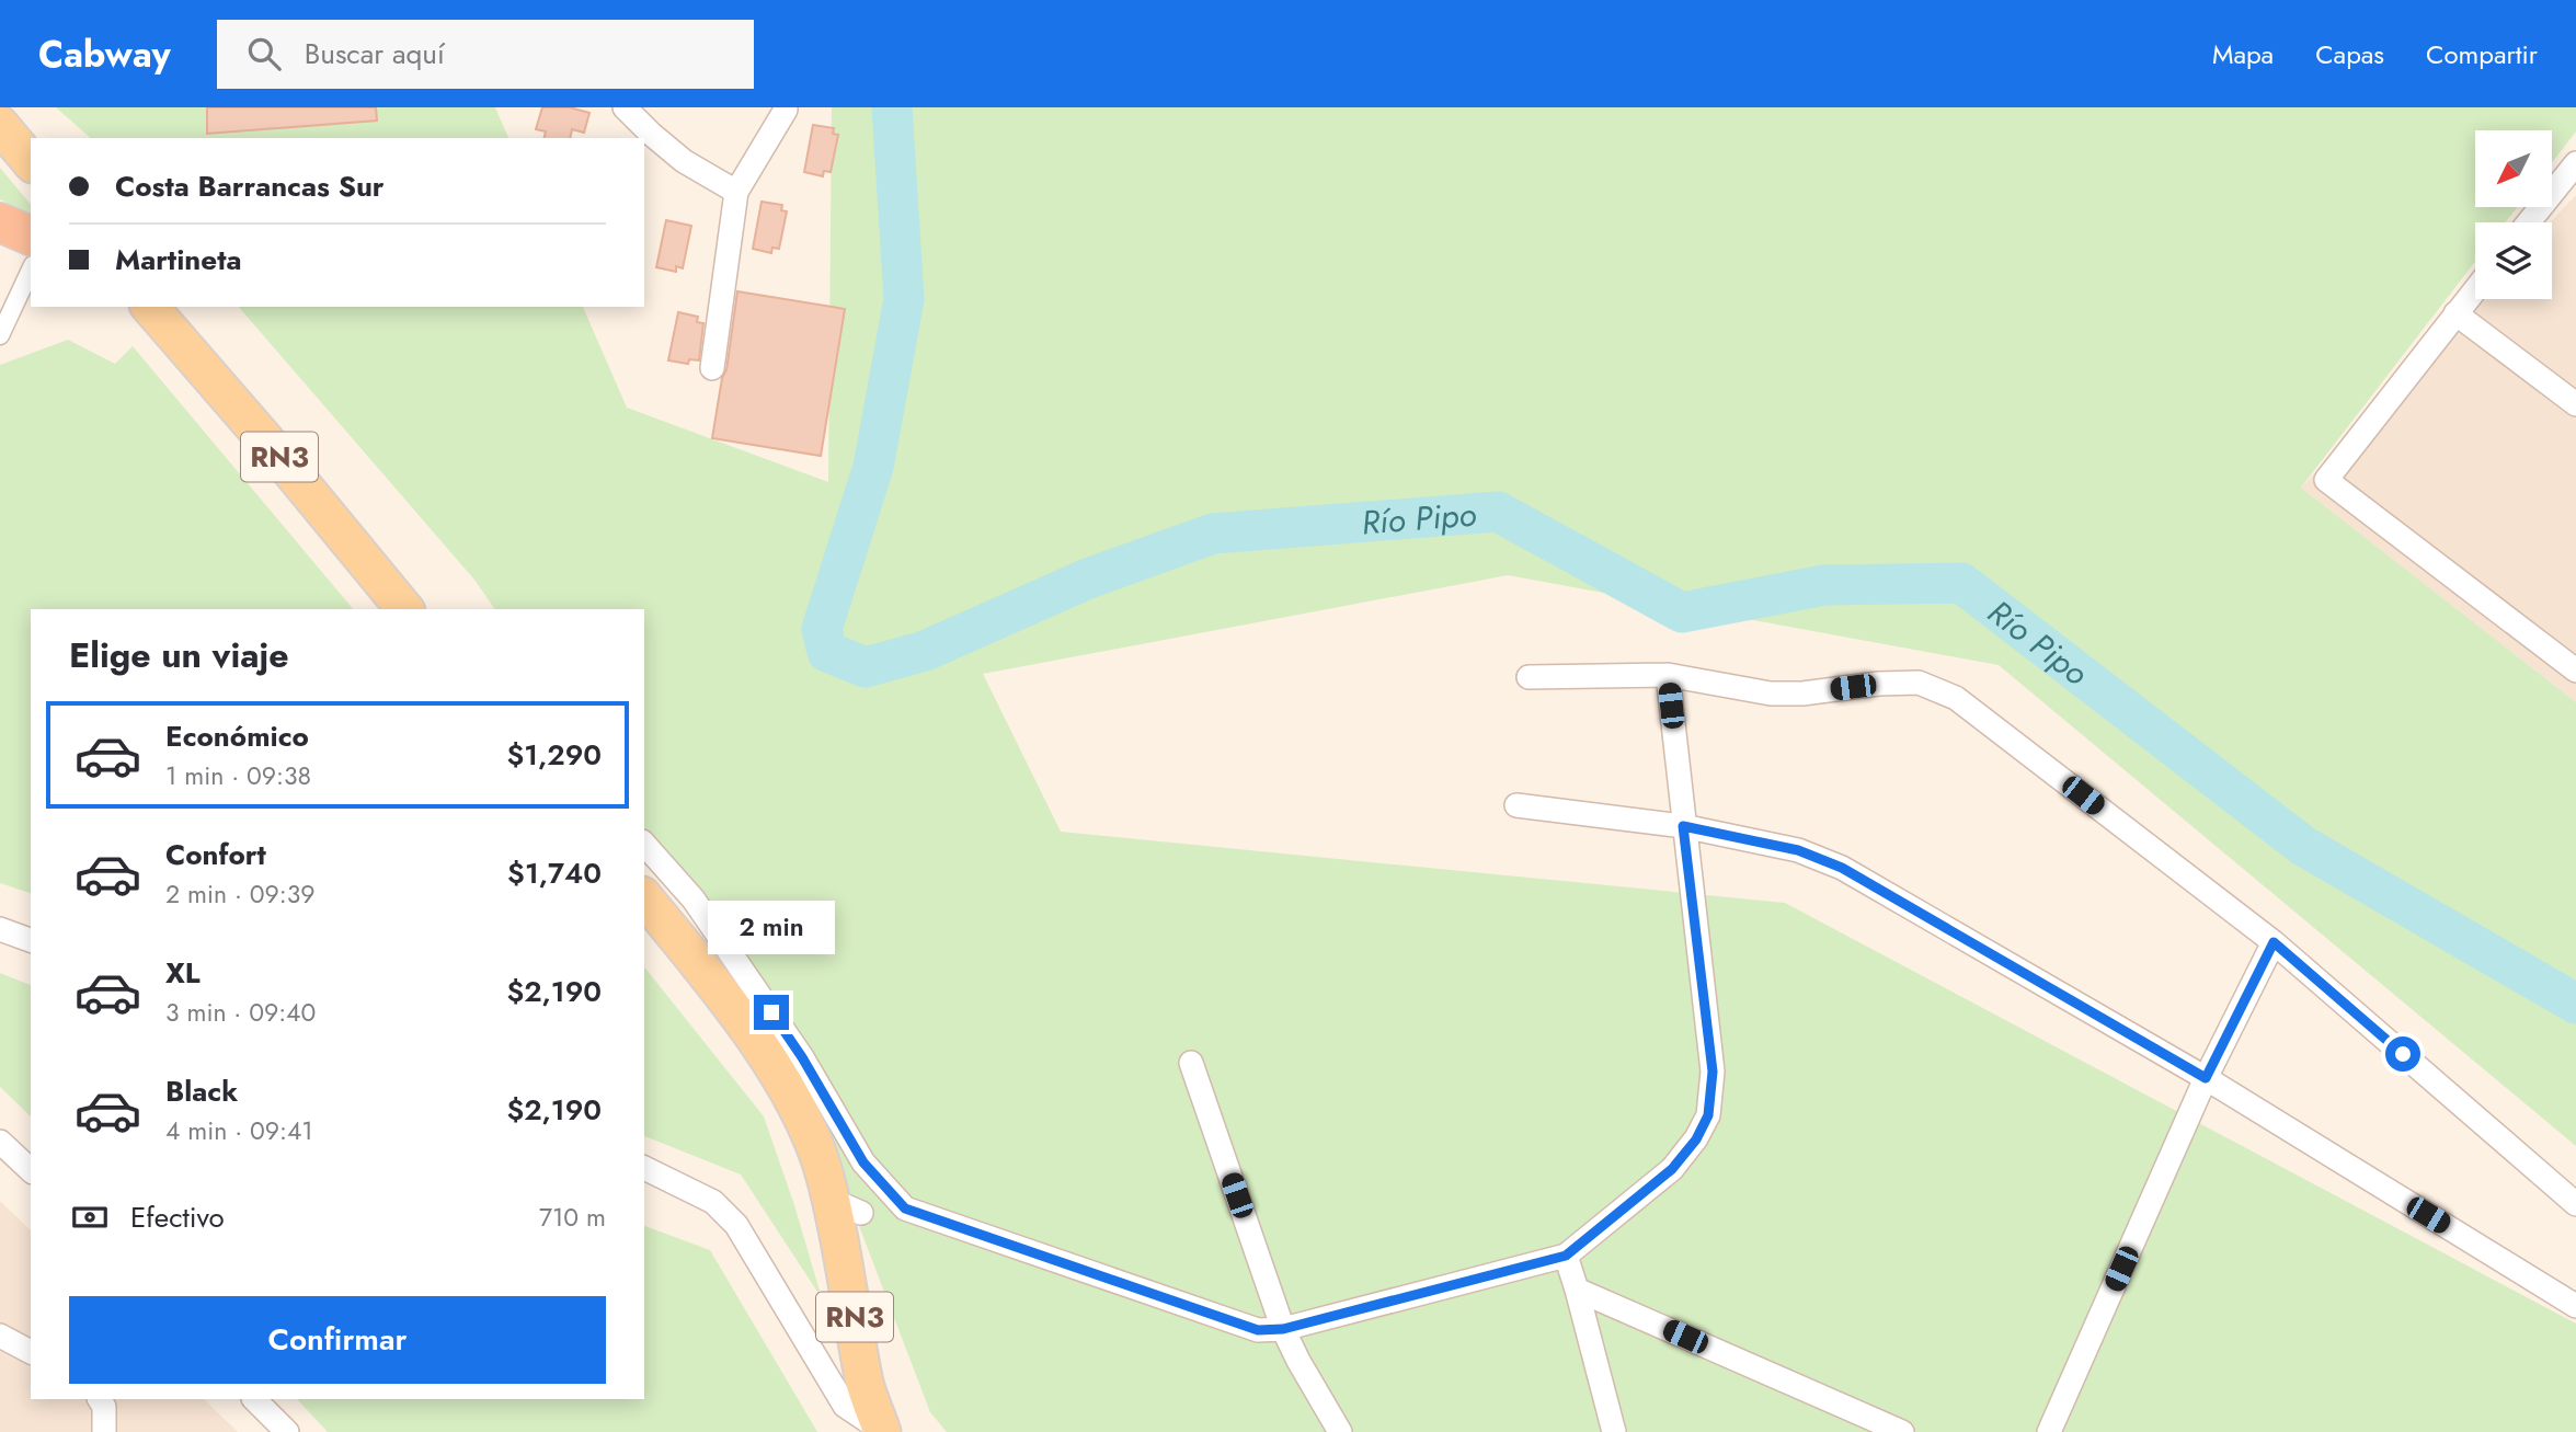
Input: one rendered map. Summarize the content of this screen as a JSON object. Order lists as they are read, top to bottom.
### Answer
{
  "streets": {
    "main road": ["RN3"]
  },
  "water": ["Río Pipo"],
  "north": "bottom left",
  "page": {
    "header": "Cabway",
    "search": "Buscar aquí",
    "nav": ["Mapa", "Capas", "Compartir"],
    "banner": ["Costa Barrancas Sur", "Martineta"],
    "heading": "Elige un viaje",
    "list": [
      {
        "name": "Económico",
        "note": "1 min · 09:38",
        "value": "$1,290"
      },
      {
        "name": "Confort",
        "note": "2 min · 09:39",
        "value": "$1,740"
      },
      {
        "name": "XL",
        "note": "3 min · 09:40",
        "value": "$2,190"
      },
      {
        "name": "Black",
        "note": "4 min · 09:41",
        "value": "$2,190"
      }
    ],
    "bubble": "2 min",
    "pay": ["Efectivo", "710 m"],
    "buttons": "Confirmar"
  }
}
